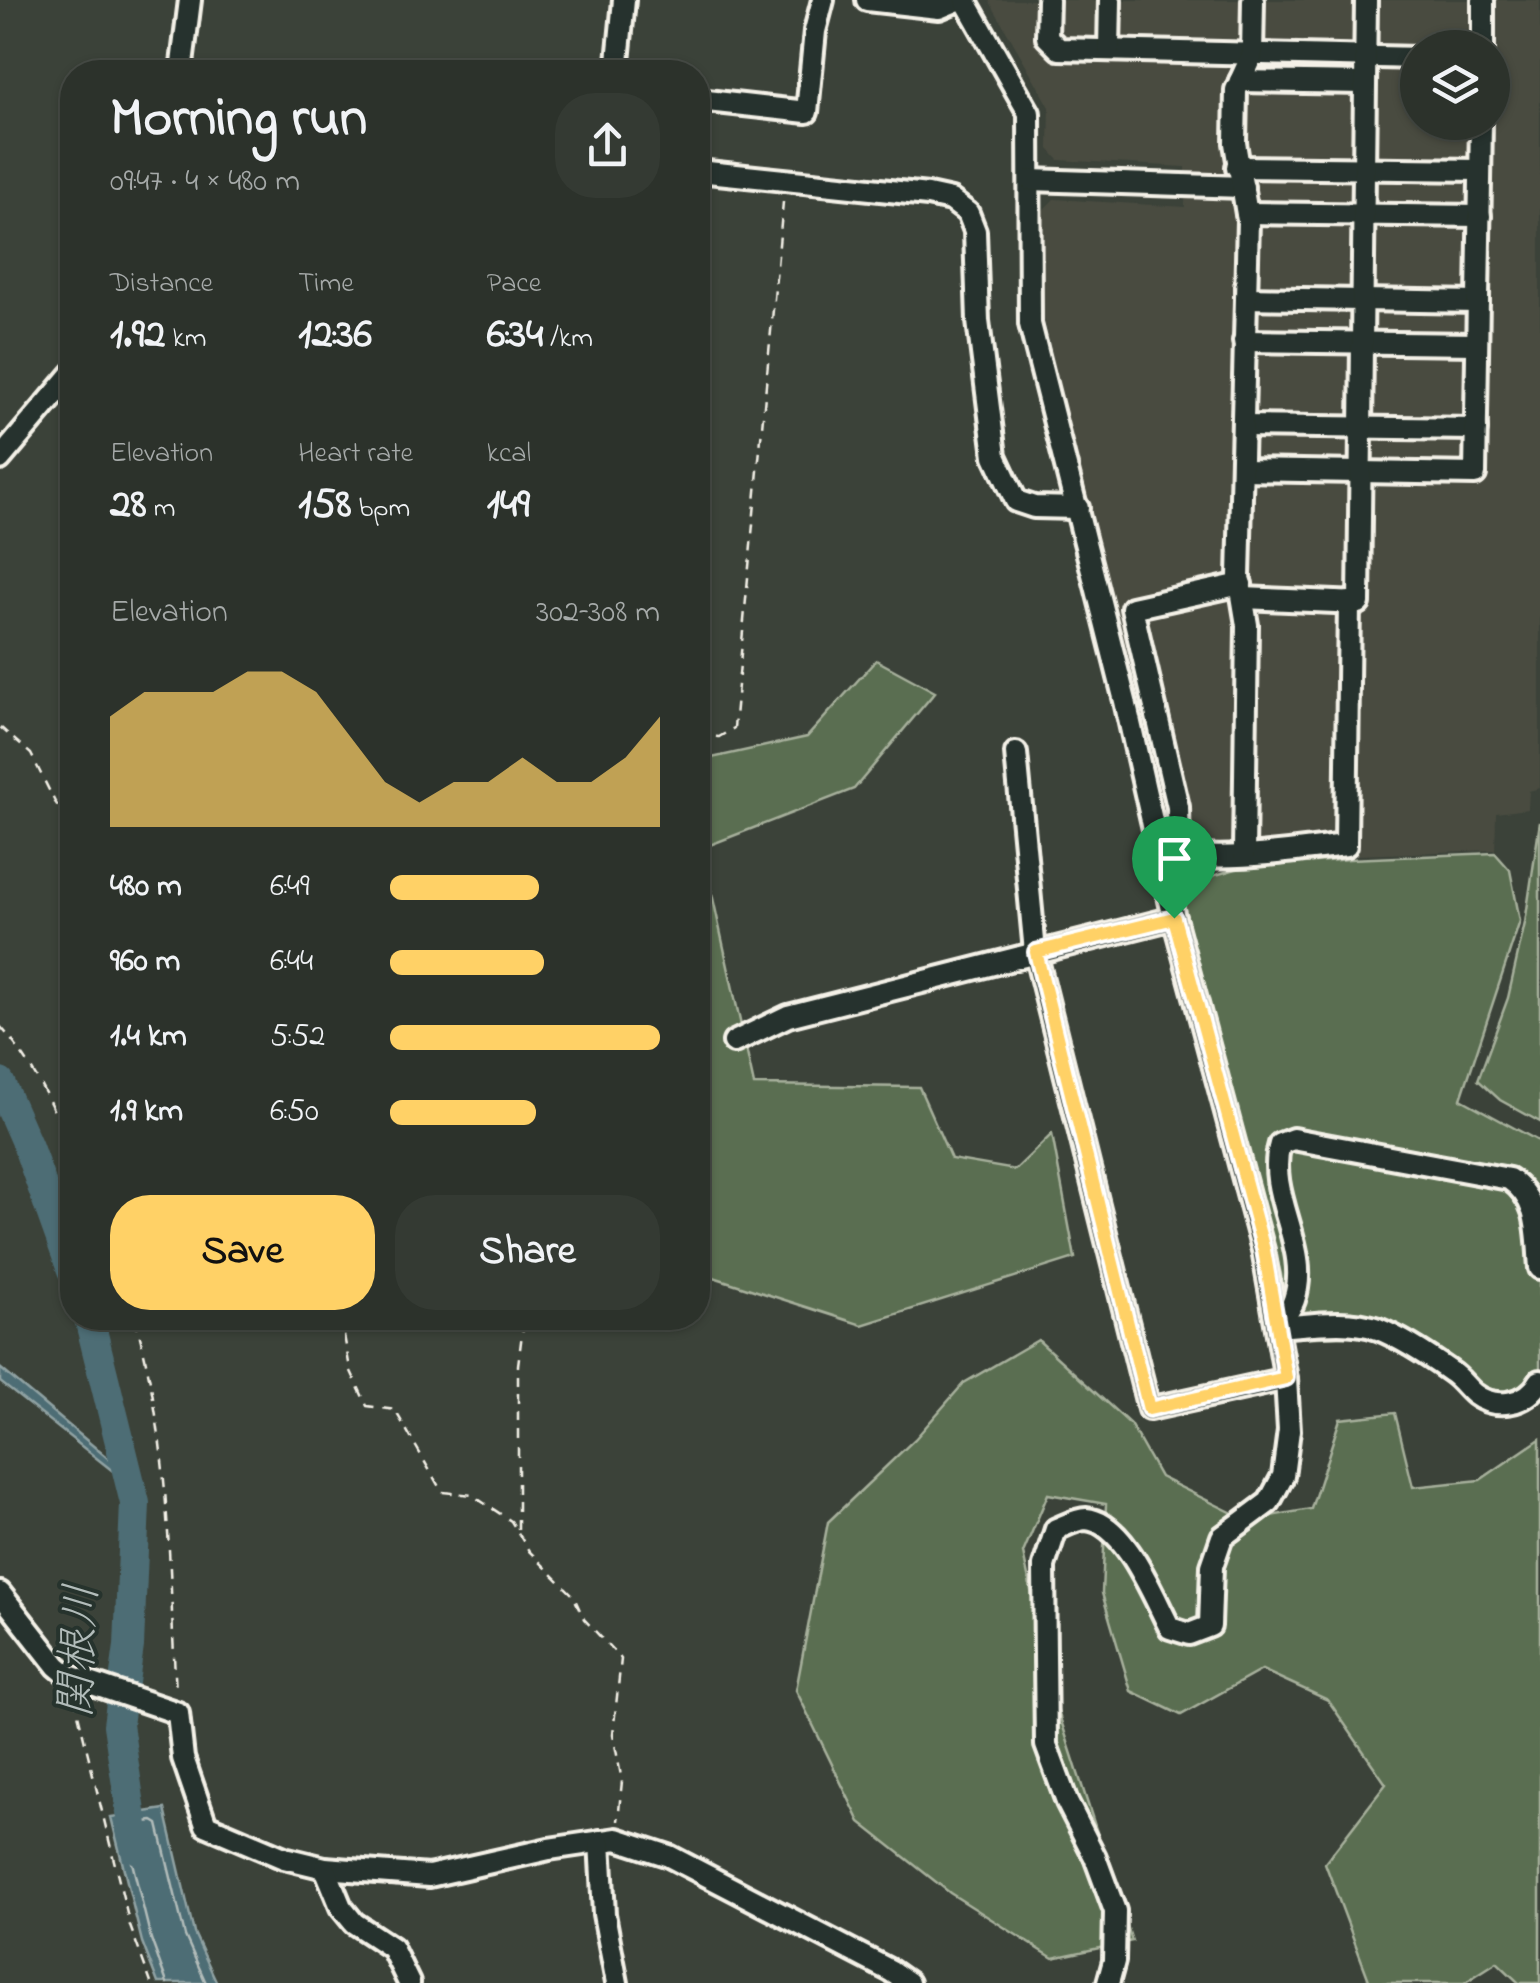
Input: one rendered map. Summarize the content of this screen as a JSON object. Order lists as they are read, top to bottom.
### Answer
{
  "water": ["関根川"],
  "page": {
    "heading": ["Morning run", "09:47 · 4 × 480 m"],
    "stats": [
      ["Distance", "1.92 km"],
      ["Time", "12:36"],
      ["Pace", "6:34 /km"],
      ["Elevation", "28 m"],
      ["Heart rate", "158 bpm"],
      ["kcal", "149"]
    ],
    "chart": ["Elevation", "302–308 m"],
    "list": [
      {
        "name": "480 m",
        "note": "6:49"
      },
      {
        "name": "960 m",
        "note": "6:44"
      },
      {
        "name": "1.4 km",
        "note": "5:52"
      },
      {
        "name": "1.9 km",
        "note": "6:50"
      }
    ],
    "buttons": ["Save", "Share"]
  }
}
